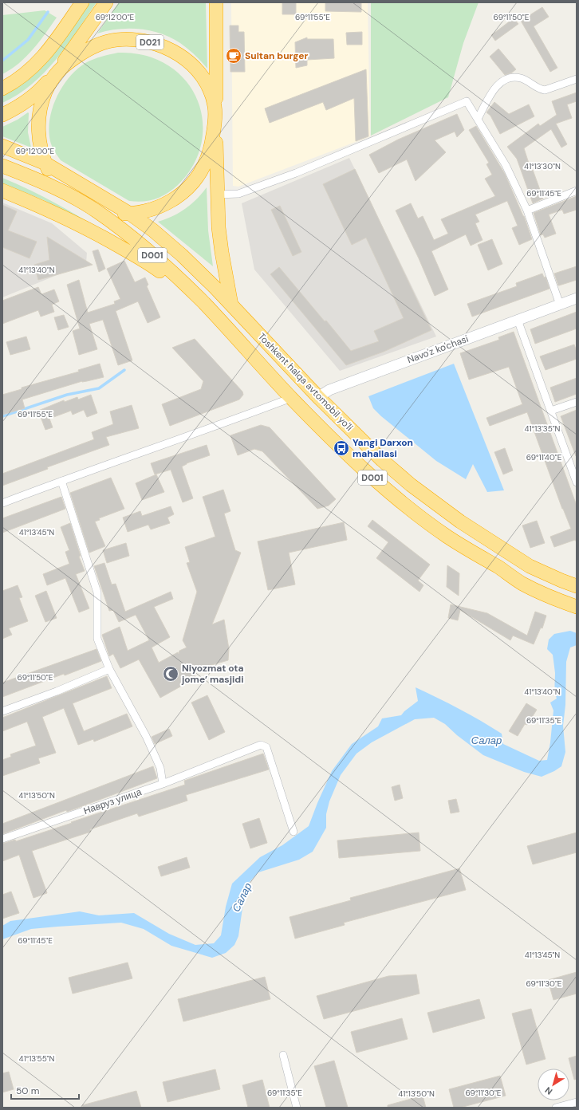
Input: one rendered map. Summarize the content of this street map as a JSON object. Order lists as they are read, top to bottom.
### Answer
{
  "streets": {
    "highway": ["D021", "D001", "Toshkent halqa avtomobil yo'li"],
    "street": ["Navo'z ko'chasi", "Навруз улица"]
  },
  "crossings": [
    ["D021", "D001"],
    ["D021", "Toshkent halqa avtomobil yo'li"],
    ["D001", "Toshkent halqa avtomobil yo'li"],
    ["Navo'z ko'chasi", "Toshkent halqa avtomobil yo'li"]
  ],
  "water": ["Салар"],
  "places": {
    "cafe": ["Sultan burger"],
    "bus stop": ["Yangi Darxon mahallasi"],
    "mosque": ["Niyozmat ota jome’ masjidi"]
  },
  "scale_bar": "50 m",
  "north": "bottom left",
  "coordinates": [
    "69°12'00\"E",
    "69°11'55\"E",
    "69°11'50\"E",
    "41°13'30\"N",
    "69°11'45\"E",
    "41°13'40\"N",
    "41°13'35\"N",
    "69°11'40\"E",
    "41°13'45\"N",
    "69°11'35\"E",
    "41°13'50\"N",
    "69°11'30\"E",
    "41°13'55\"N"
  ]
}
